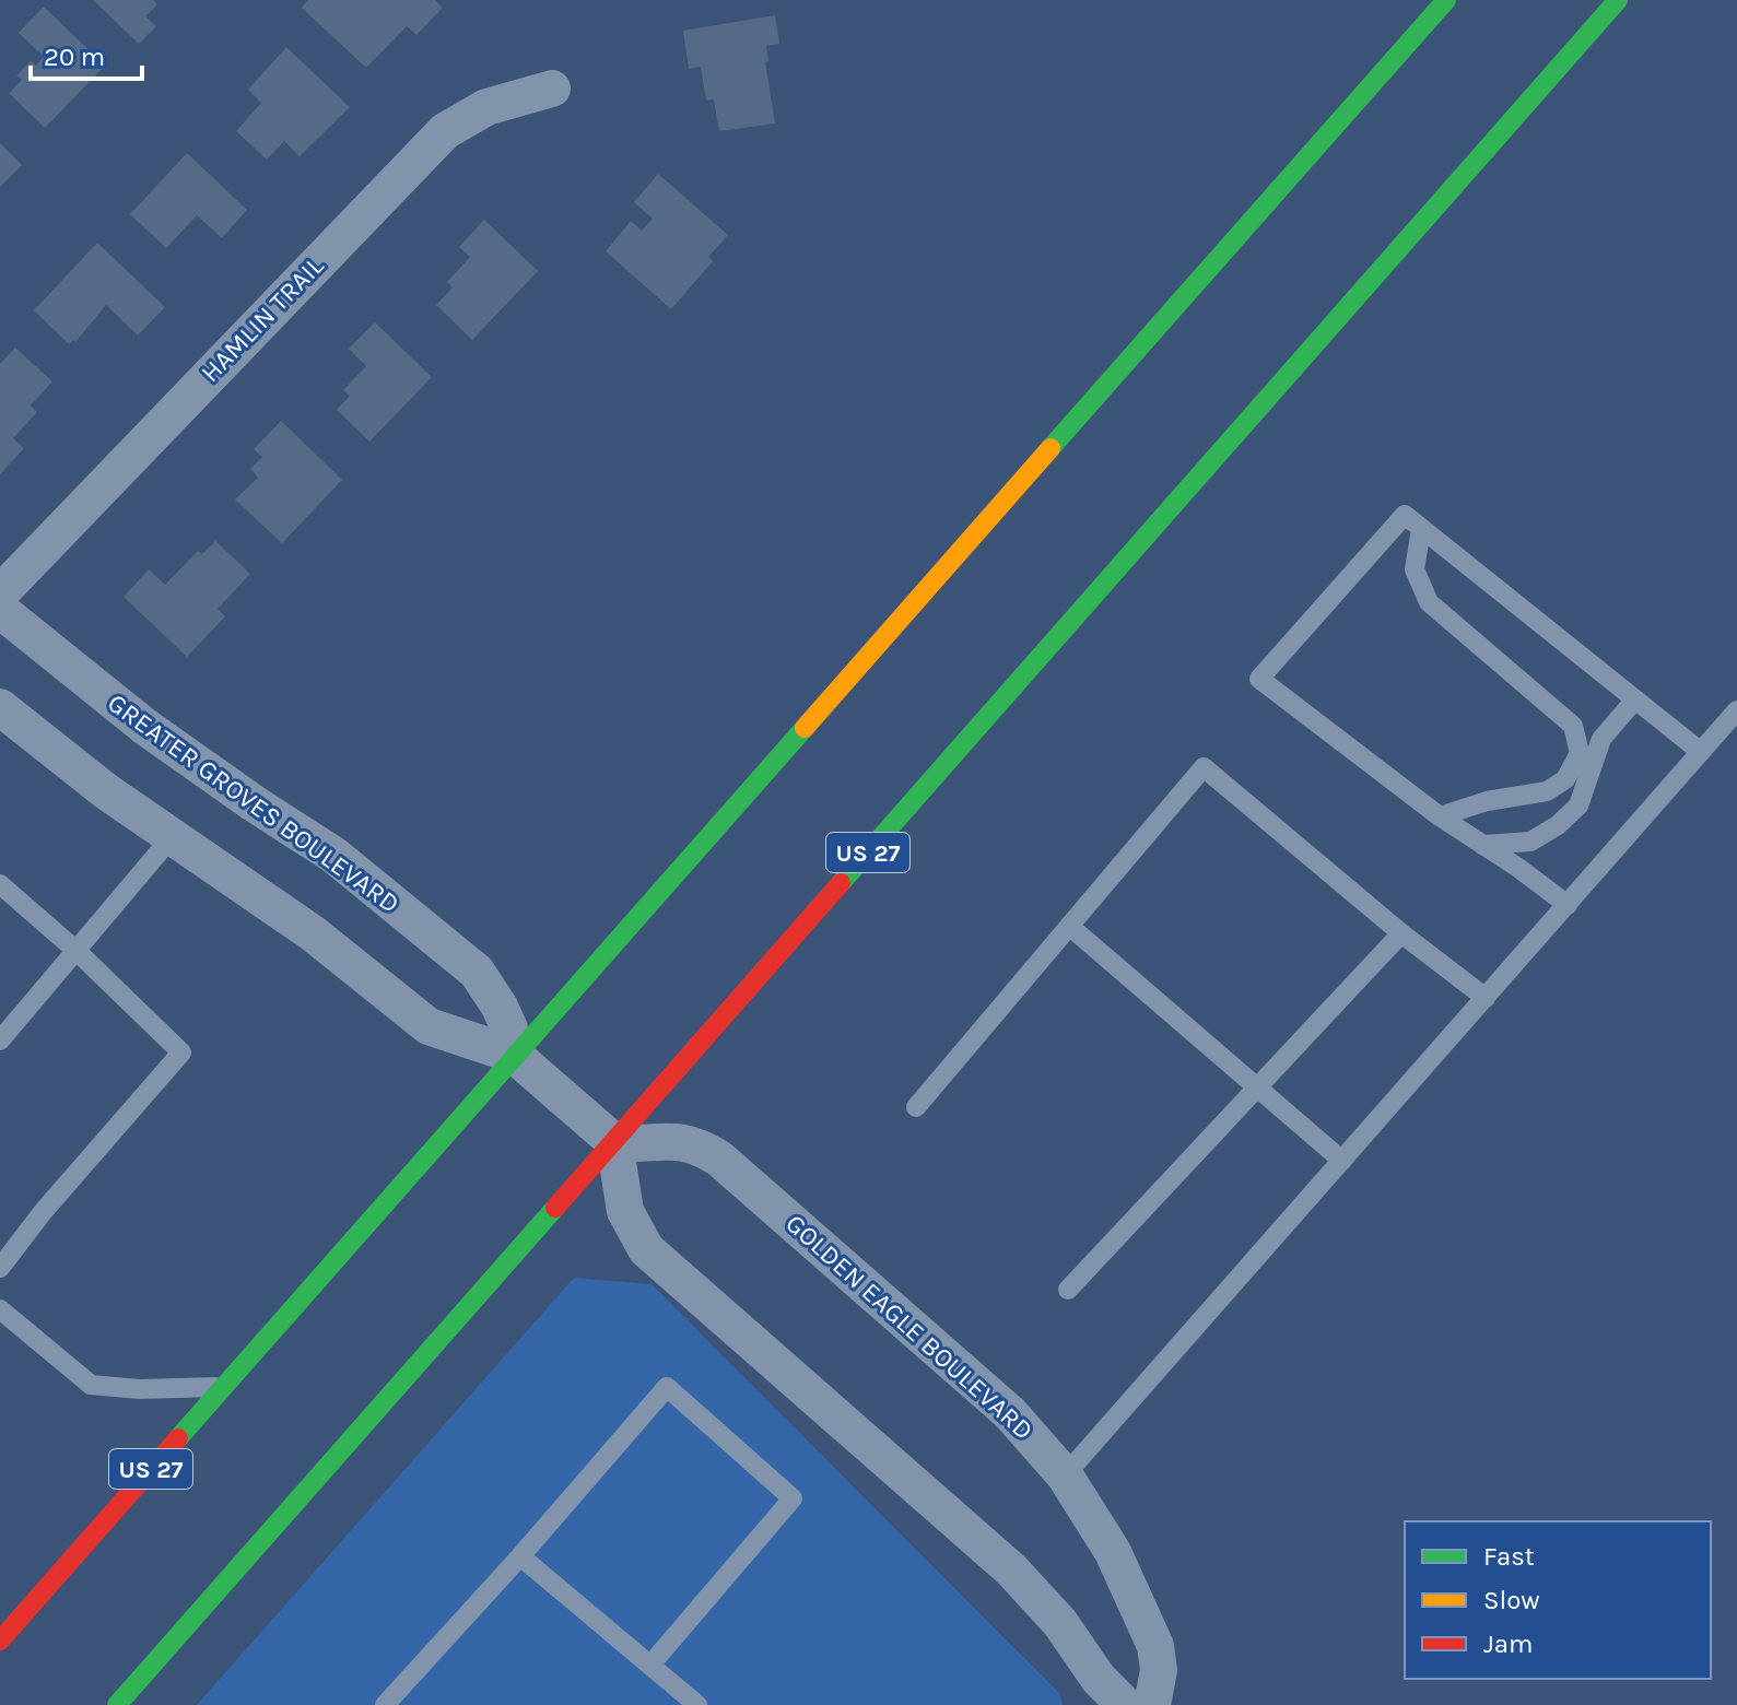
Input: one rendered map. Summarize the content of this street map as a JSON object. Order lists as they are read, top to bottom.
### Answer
{
  "streets": {
    "highway": ["US 27"],
    "street": ["HAMLIN TRAIL", "GREATER GROVES BOULEVARD", "GOLDEN EAGLE BOULEVARD"]
  },
  "crossings": [
    ["GREATER GROVES BOULEVARD", "US 27"],
    ["US 27", "GOLDEN EAGLE BOULEVARD"]
  ],
  "legend": ["Fast", "Slow", "Jam"],
  "scale_bar": "20 m"
}
